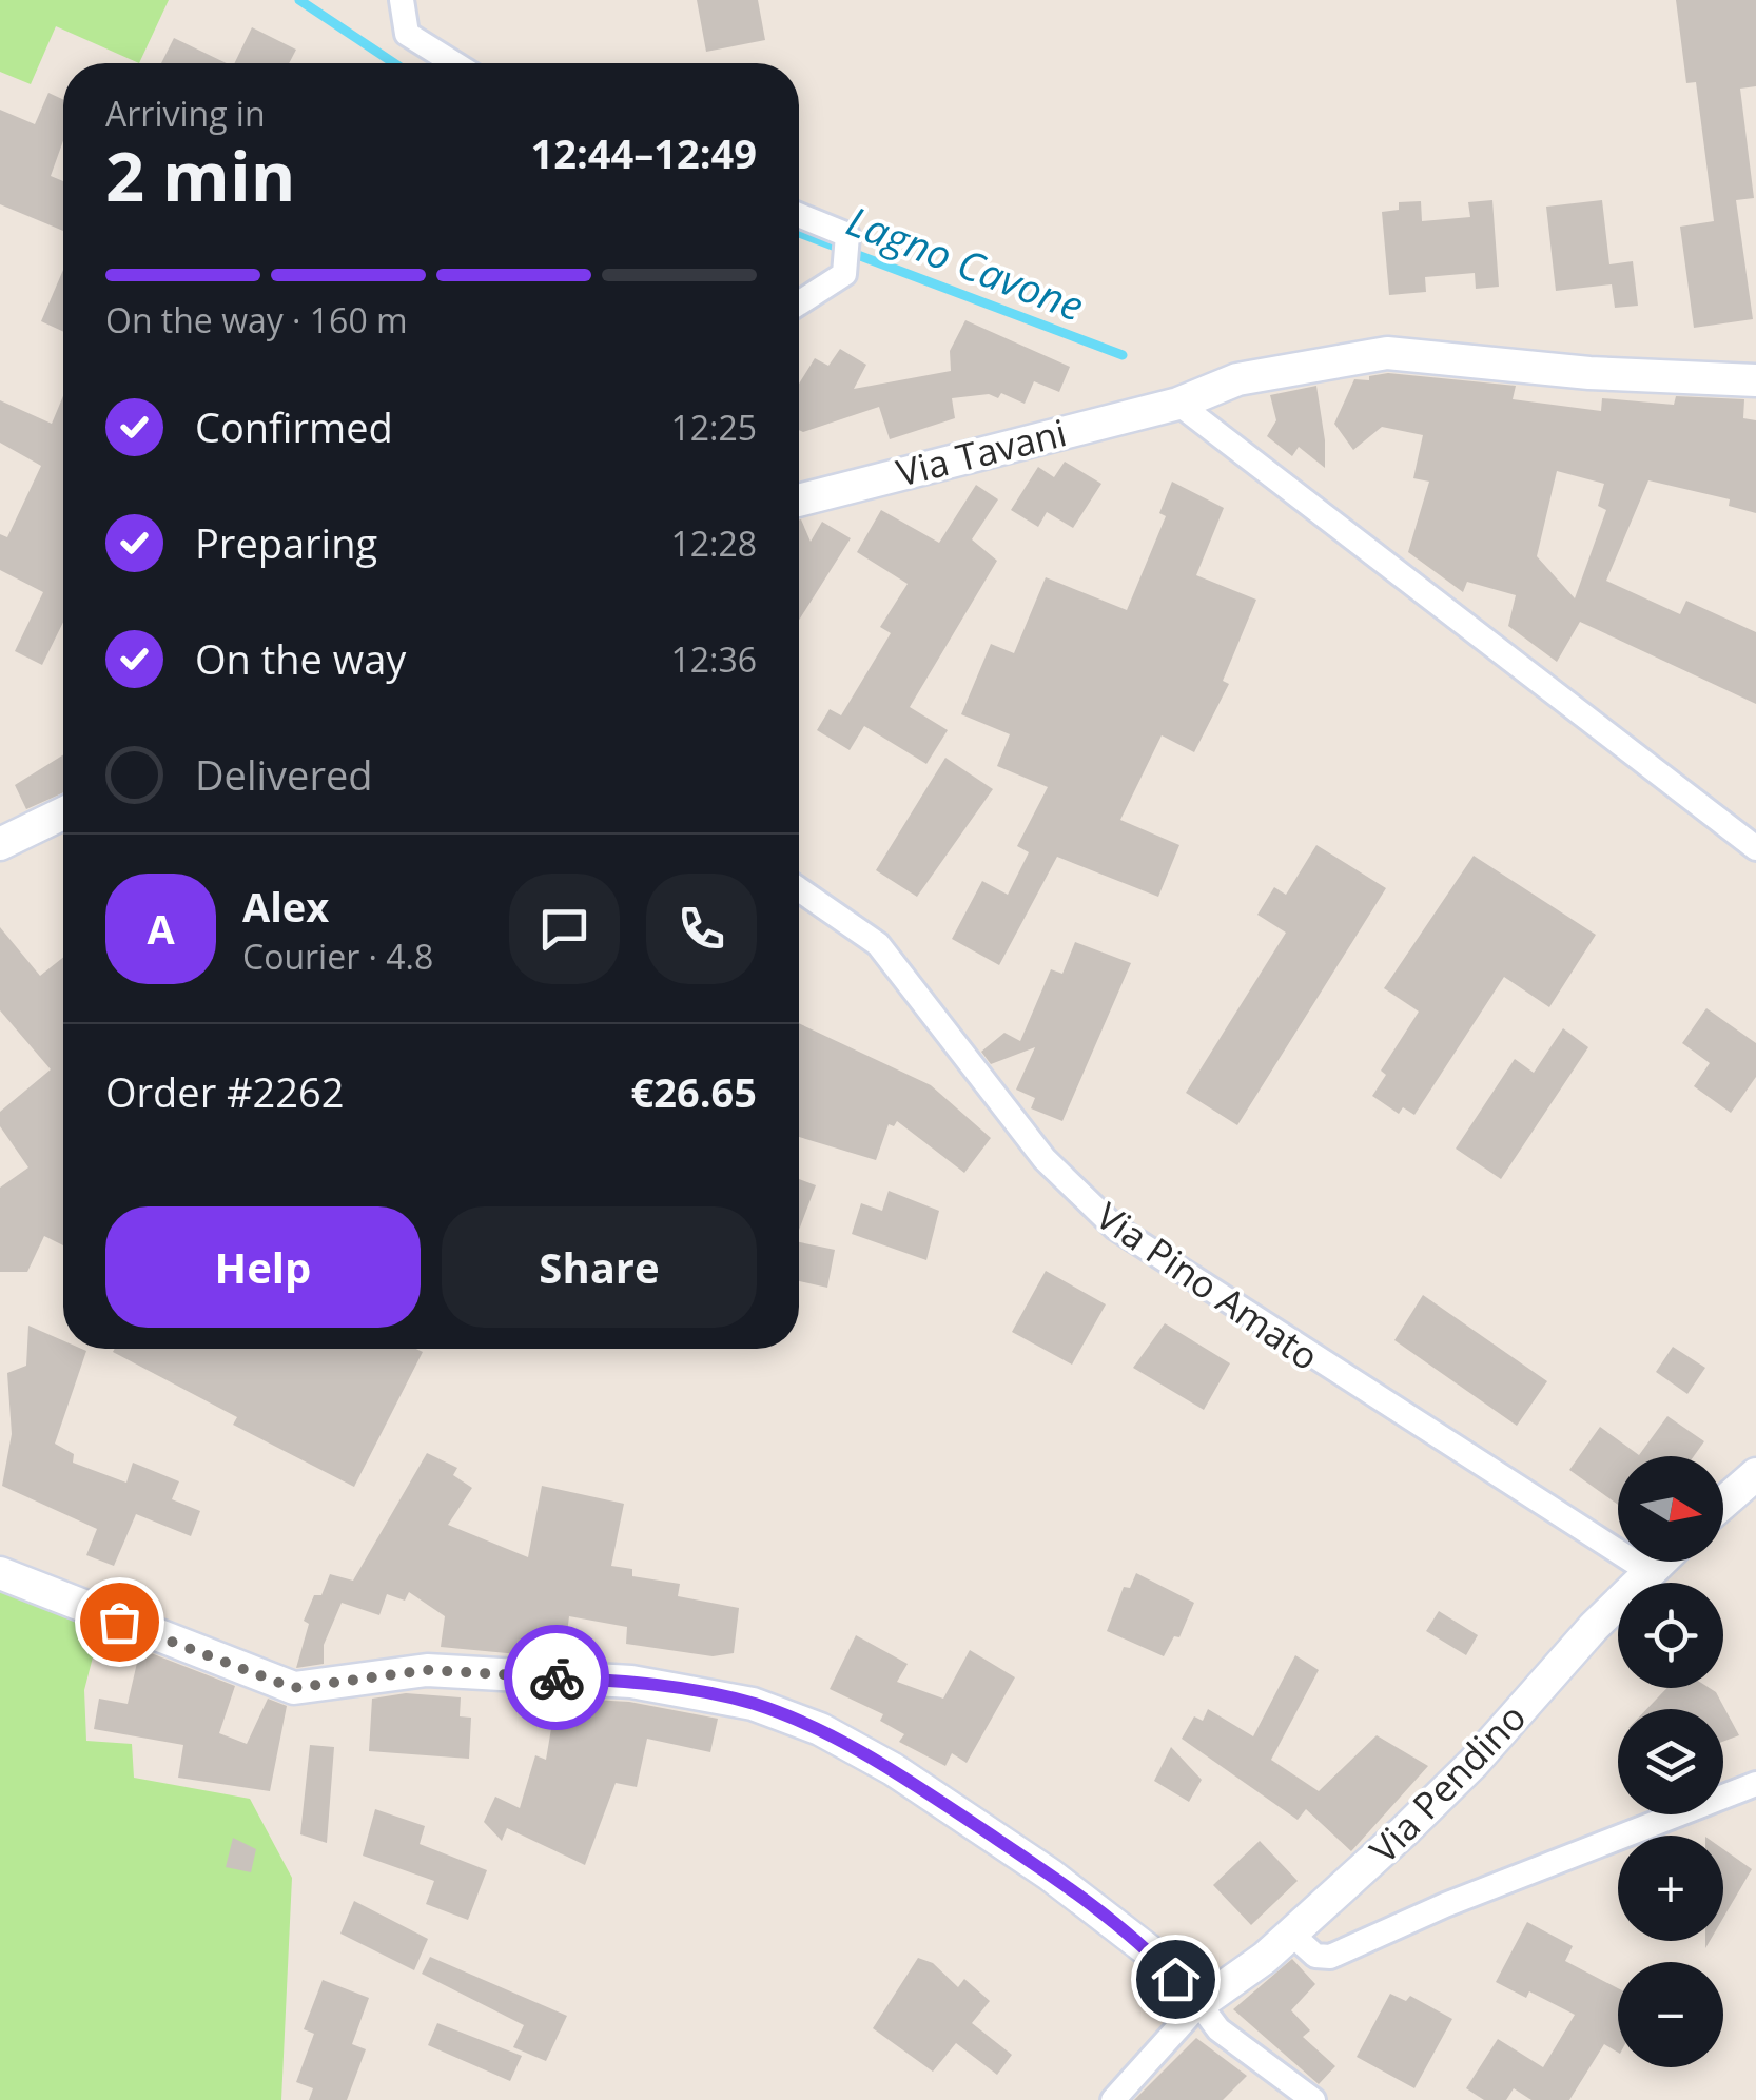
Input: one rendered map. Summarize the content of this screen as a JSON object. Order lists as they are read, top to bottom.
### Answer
{
  "streets": {
    "street": ["Via Tavani", "Via Pino Amato", "Via Pendino"]
  },
  "crossings": [
    ["Via Pino Amato", "Via Pendino"]
  ],
  "water": ["Lagno Cavone"],
  "north": "right",
  "page": {
    "heading": ["2 min", "Arriving in", "12:44–12:49"],
    "panel": [
      "Alex",
      "Courier · 4.8",
      "Order #2262",
      "€26.65"
    ],
    "bar": "On the way · 160 m",
    "list": [
      ["Confirmed", "12:25"],
      ["Preparing", "12:28"],
      ["On the way", "12:36"],
      "Delivered"
    ],
    "round": "A",
    "buttons": ["Help", "Share"],
    "map_buttons": ["+", "−"]
  }
}
